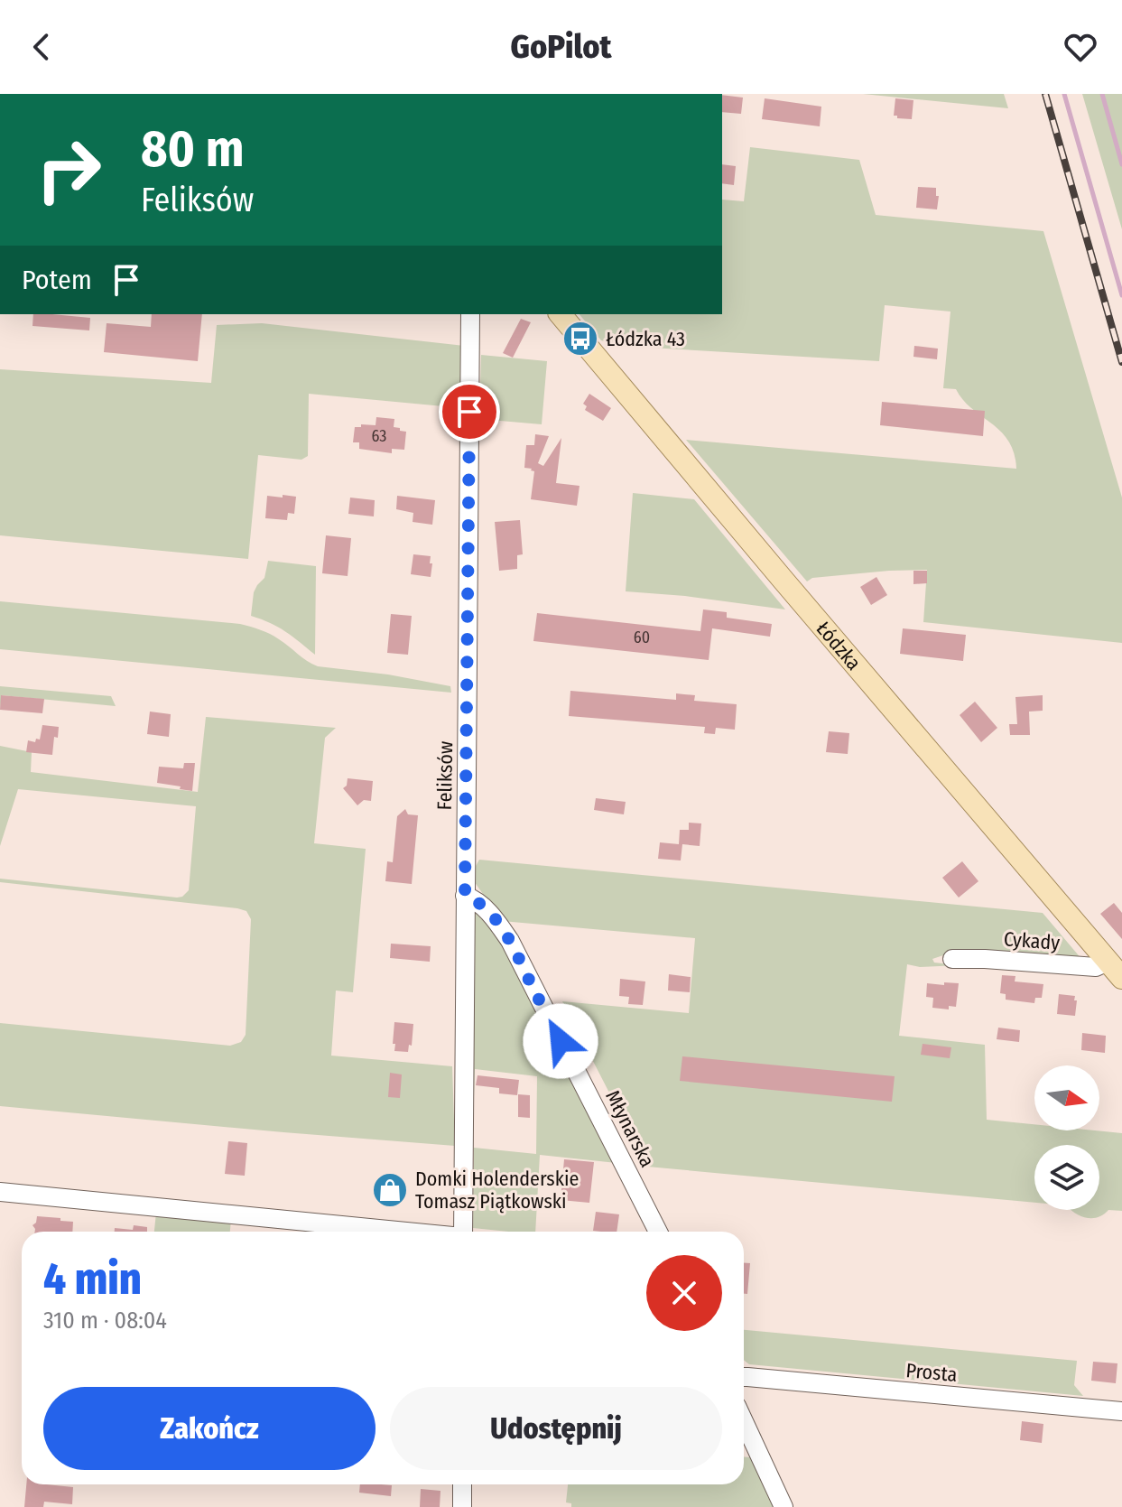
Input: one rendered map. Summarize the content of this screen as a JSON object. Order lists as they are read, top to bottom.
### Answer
{
  "streets": {
    "main road": ["Łódzka"],
    "street": [
      "Feliksów",
      "Cykady",
      "Młynarska",
      "Prosta"
    ]
  },
  "crossings": [
    ["Łódzka", "Cykady"],
    ["Feliksów", "Młynarska"]
  ],
  "places": {
    "bus stop": ["Łódzka 43"],
    "shop": ["Domki Holenderskie Tomasz Piątkowski"]
  },
  "house_numbers": ["63", "60"],
  "north": "right",
  "page": {
    "header": "GoPilot",
    "turn": ["80 m", "Feliksów"],
    "then": "Potem",
    "heading": ["4 min", "310 m · 08:04"],
    "buttons": ["Zakończ", "Udostępnij"]
  }
}
